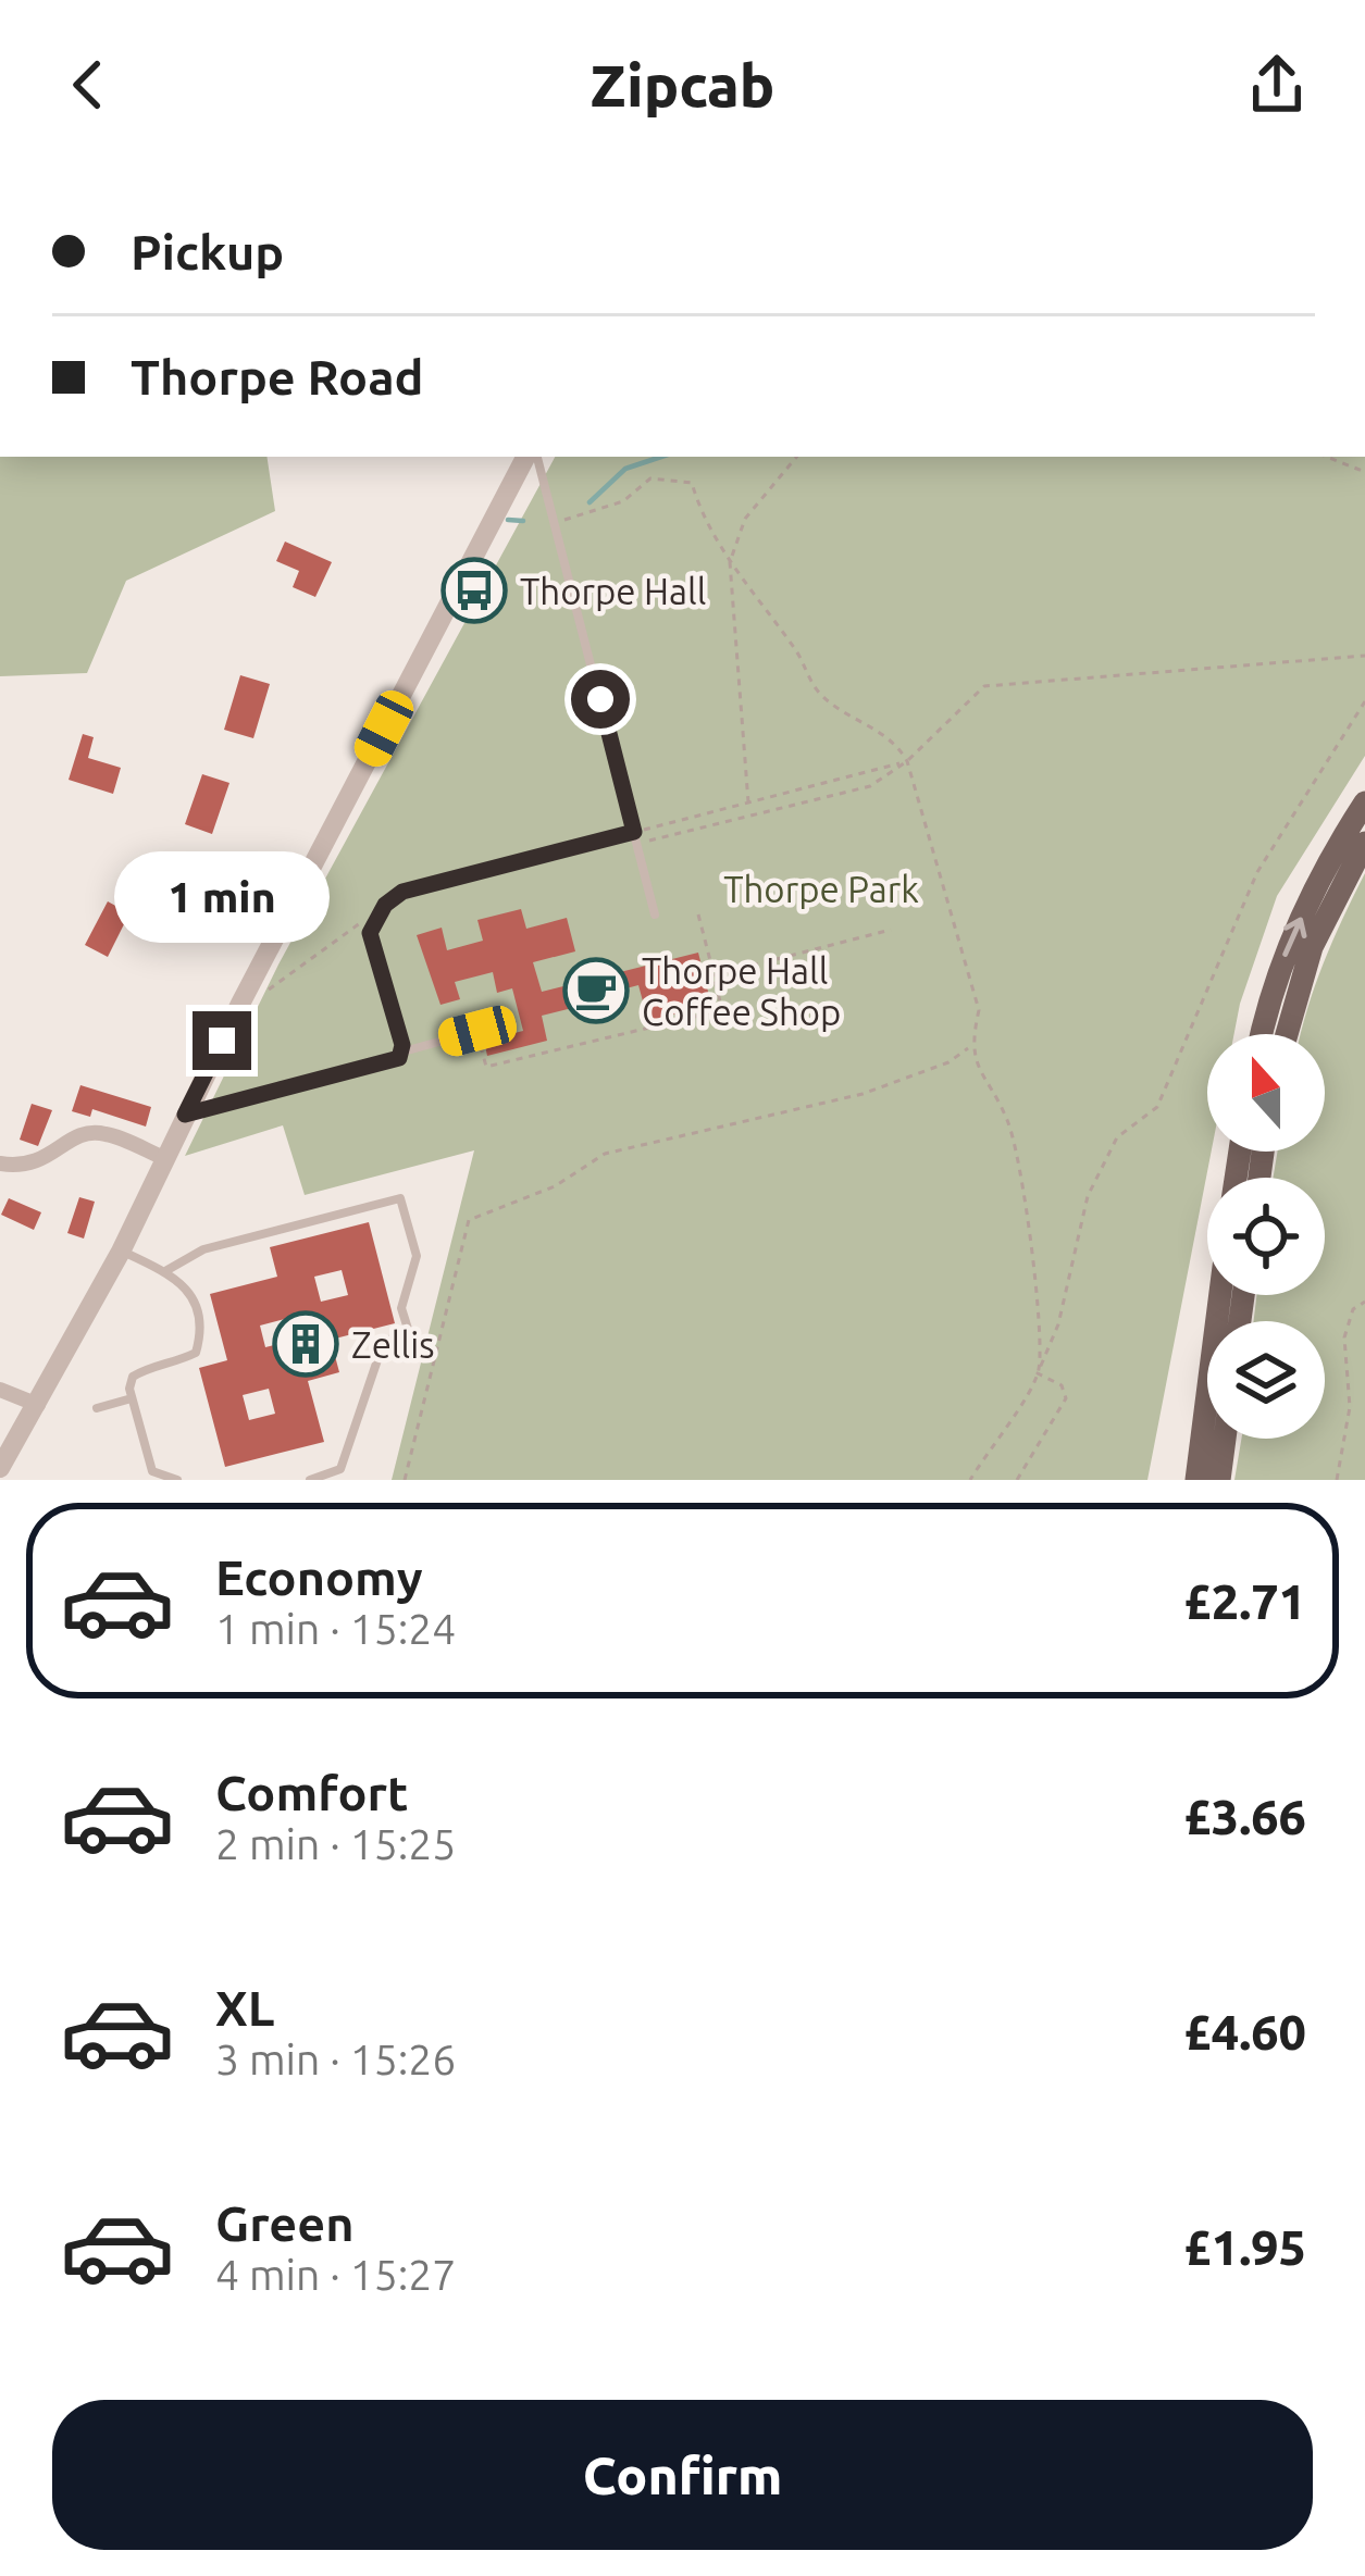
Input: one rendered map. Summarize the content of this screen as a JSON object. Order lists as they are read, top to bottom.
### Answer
{
  "parks": ["Thorpe Park"],
  "places": {
    "bus stop": ["Thorpe Hall"],
    "cafe": ["Thorpe Hall Coffee Shop"],
    "building": ["Zellis"]
  },
  "north": "top",
  "page": {
    "header": "Zipcab",
    "banner": ["Pickup", "Thorpe Road"],
    "bubble": "1 min",
    "list": [
      {
        "name": "Economy",
        "note": "1 min · 15:24",
        "value": "£2.71"
      },
      {
        "name": "Comfort",
        "note": "2 min · 15:25",
        "value": "£3.66"
      },
      {
        "name": "XL",
        "note": "3 min · 15:26",
        "value": "£4.60"
      },
      {
        "name": "Green",
        "note": "4 min · 15:27",
        "value": "£1.95"
      }
    ],
    "buttons": "Confirm"
  }
}
